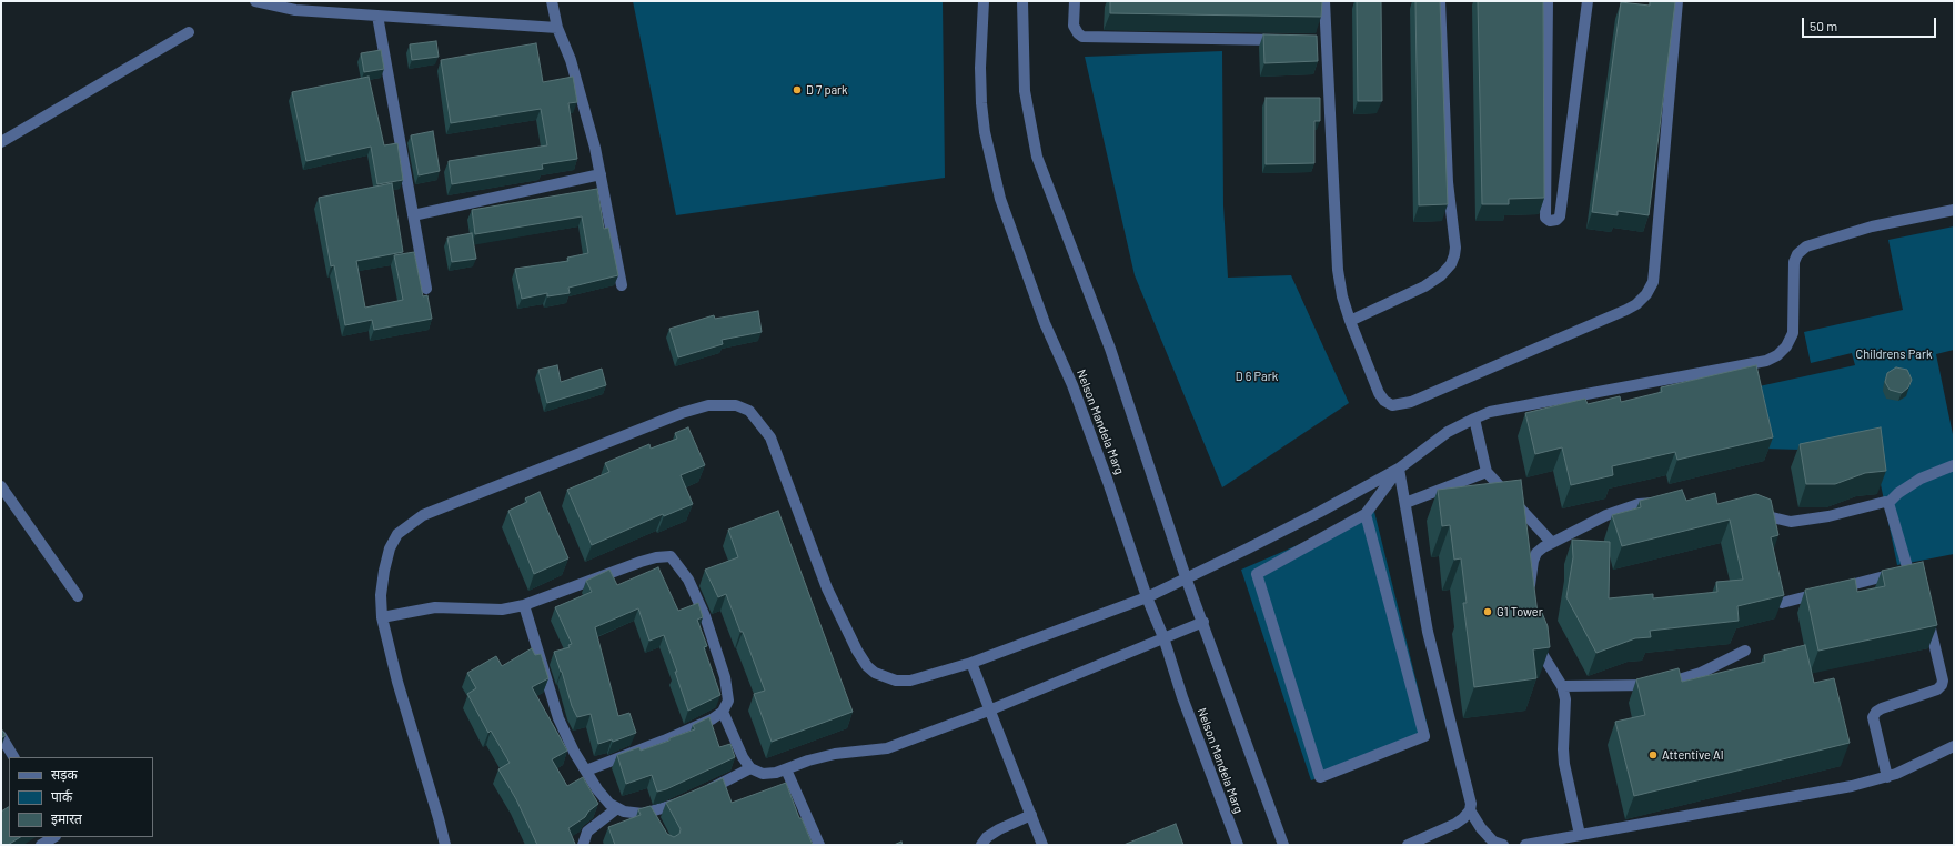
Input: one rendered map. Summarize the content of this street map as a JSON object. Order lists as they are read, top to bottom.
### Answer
{
  "streets": {
    "street": ["Nelson Mandela Marg"]
  },
  "parks": ["Childrens Park", "D 6 Park"],
  "places": ["D 7 park", "G1 Tower", "Attentive AI"],
  "legend": ["सड़क", "पार्क", "इमारत"],
  "scale_bar": "50 m"
}
